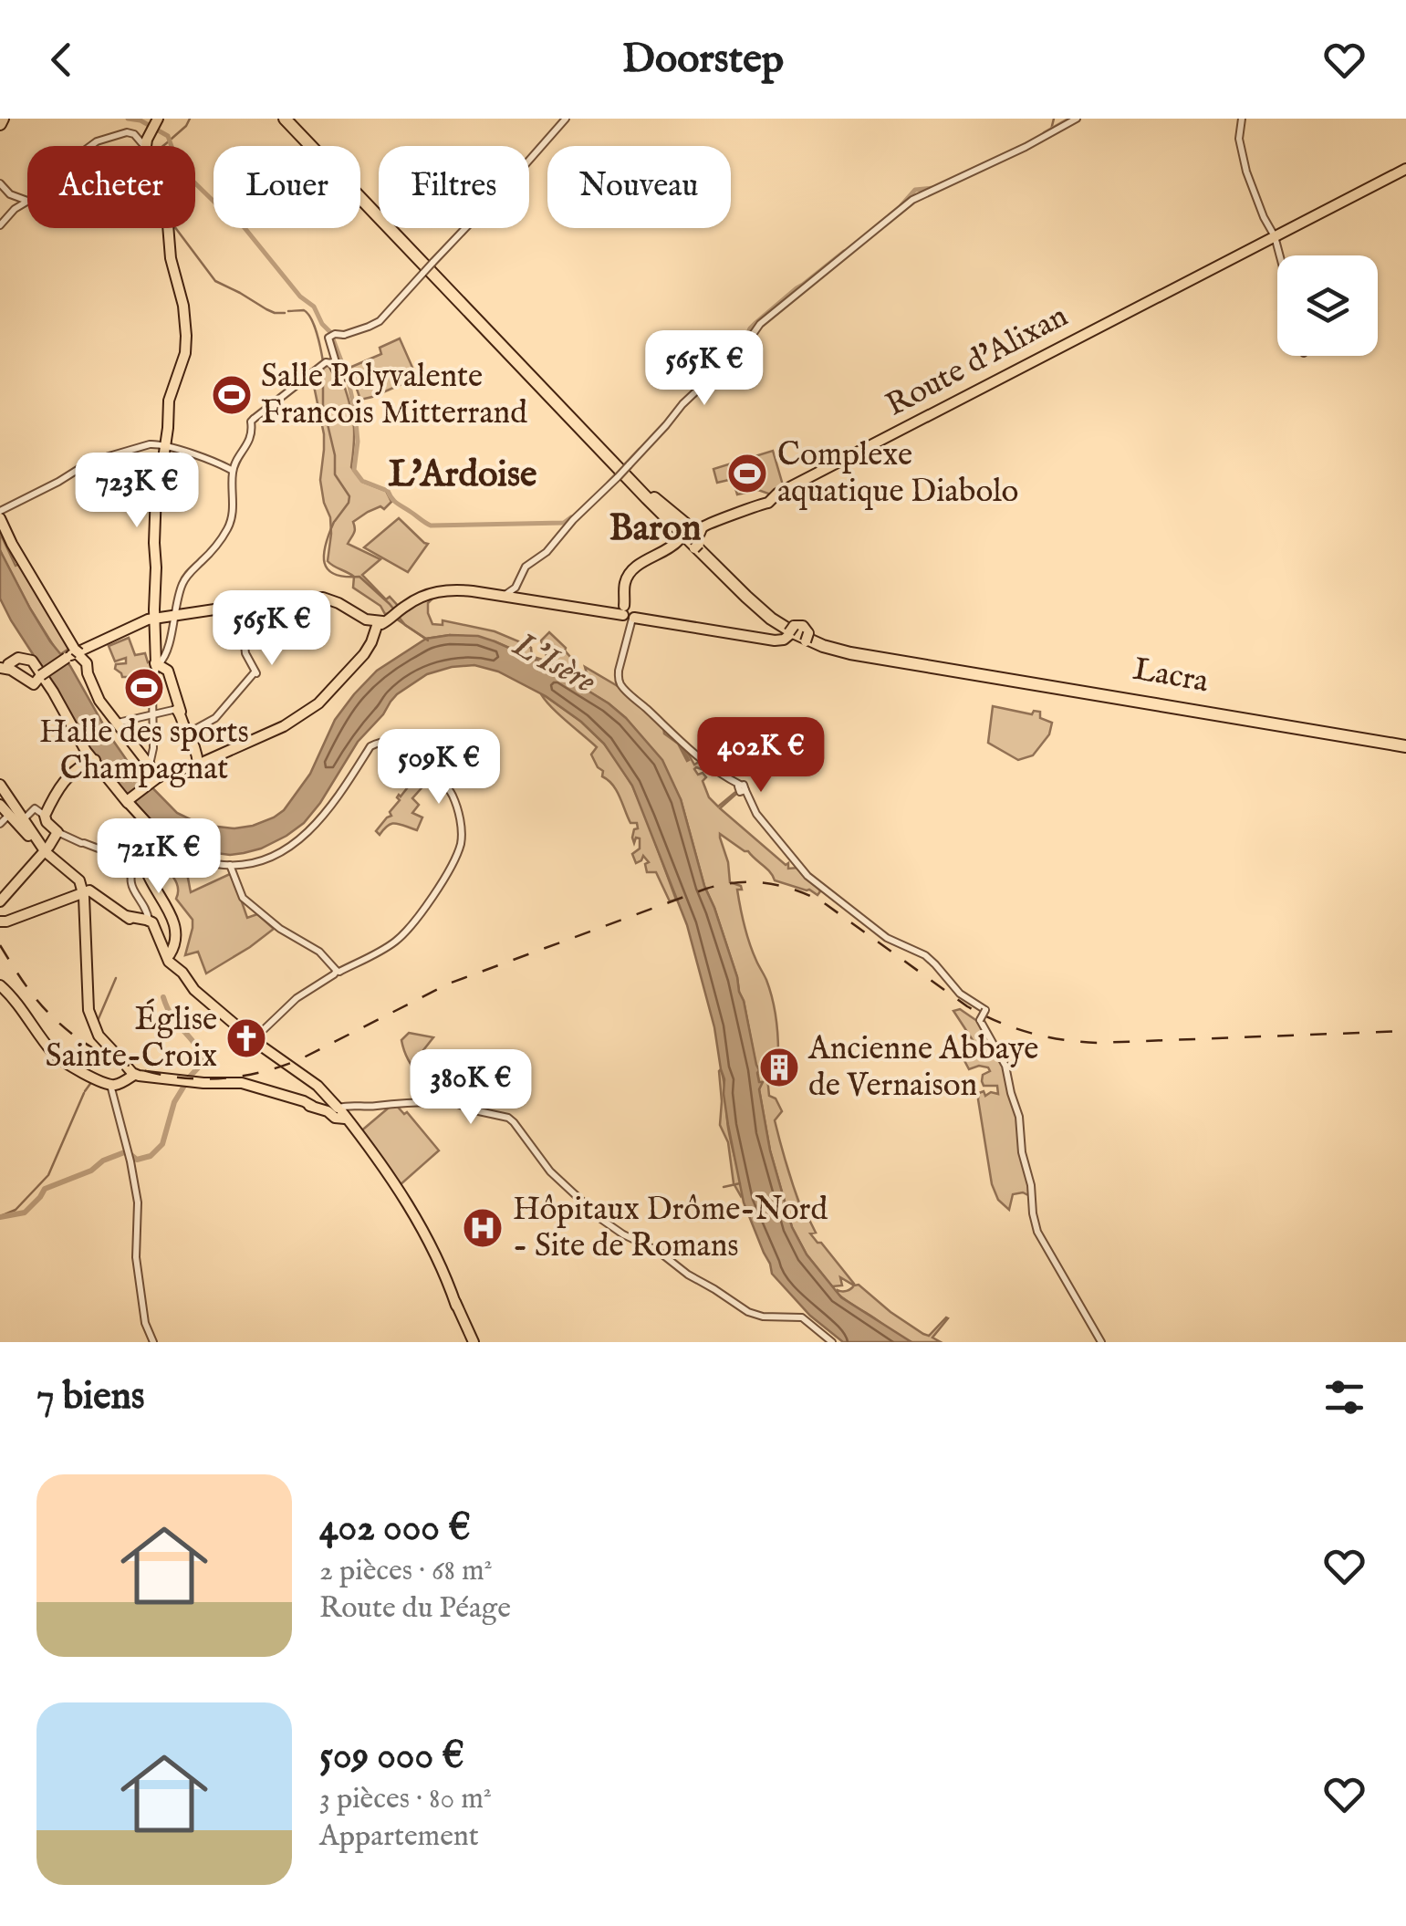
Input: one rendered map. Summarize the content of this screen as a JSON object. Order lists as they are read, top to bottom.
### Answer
{
  "streets": {
    "highway": ["Lacra"],
    "main road": ["Route d'Alixan"]
  },
  "districts": ["L'Ardoise", "Baron"],
  "water": ["L'Isère"],
  "places": {
    "sports": ["Salle Polyvalente Francois Mitterrand", "Complexe aquatique Diabolo", "Halle des sports Champagnat"],
    "church": ["Église Sainte-Croix"],
    "building": ["Ancienne Abbaye de Vernaison"],
    "hospital": ["Hôpitaux Drôme-Nord - Site de Romans"]
  },
  "page": {
    "header": "Doorstep",
    "chip": [
      "Acheter",
      "Louer",
      "Filtres",
      "Nouveau"
    ],
    "price": [
      "565K €",
      "723K €",
      "565K €",
      "402K €",
      "509K €",
      "721K €",
      "380K €"
    ],
    "heading": "7 biens",
    "list": [
      {
        "name": "402 000 €",
        "note": "2 pièces · 68 m² · Route du Péage"
      },
      {
        "name": "509 000 €",
        "note": "3 pièces · 80 m² · Appartement"
      }
    ]
  }
}
